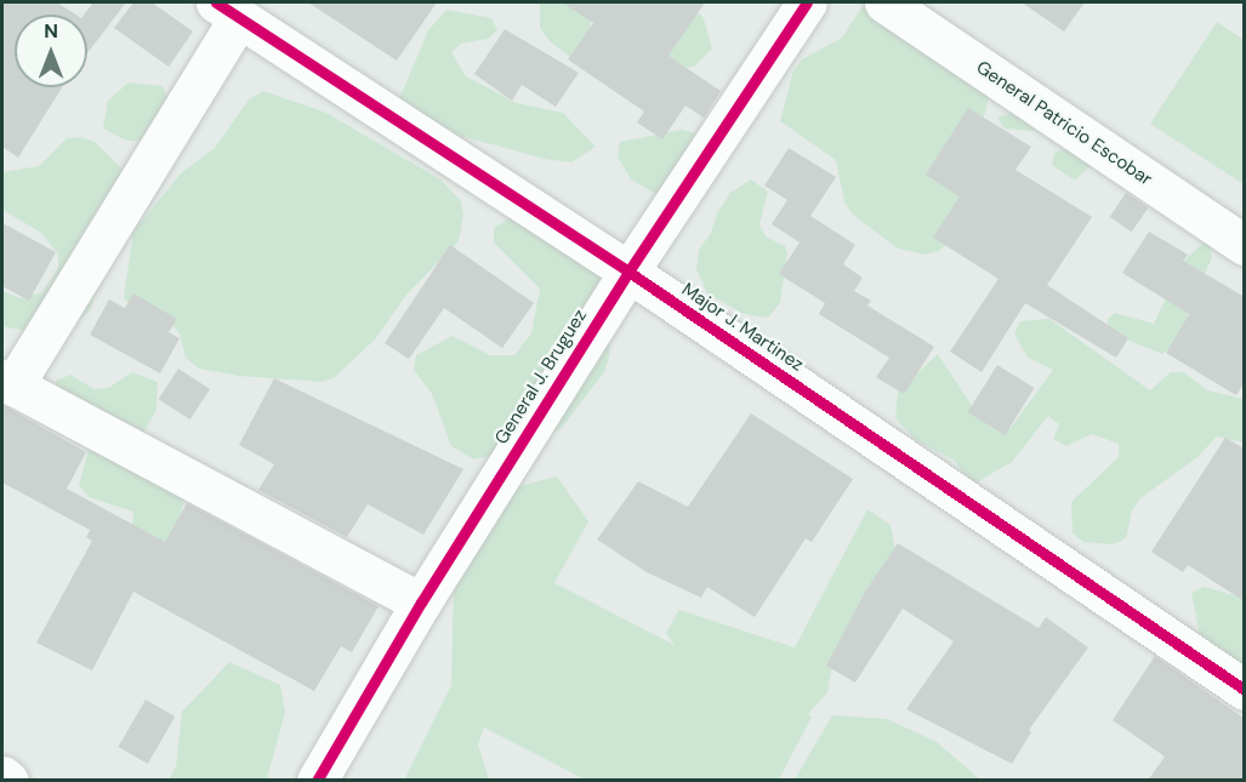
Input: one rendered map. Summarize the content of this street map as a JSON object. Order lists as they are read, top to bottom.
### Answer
{
  "streets": {
    "street": ["General Patricio Escobar", "Major J. Martinez", "General J. Bruguez"]
  },
  "crossings": [
    ["Major J. Martinez", "General J. Bruguez"]
  ],
  "north": "top"
}
